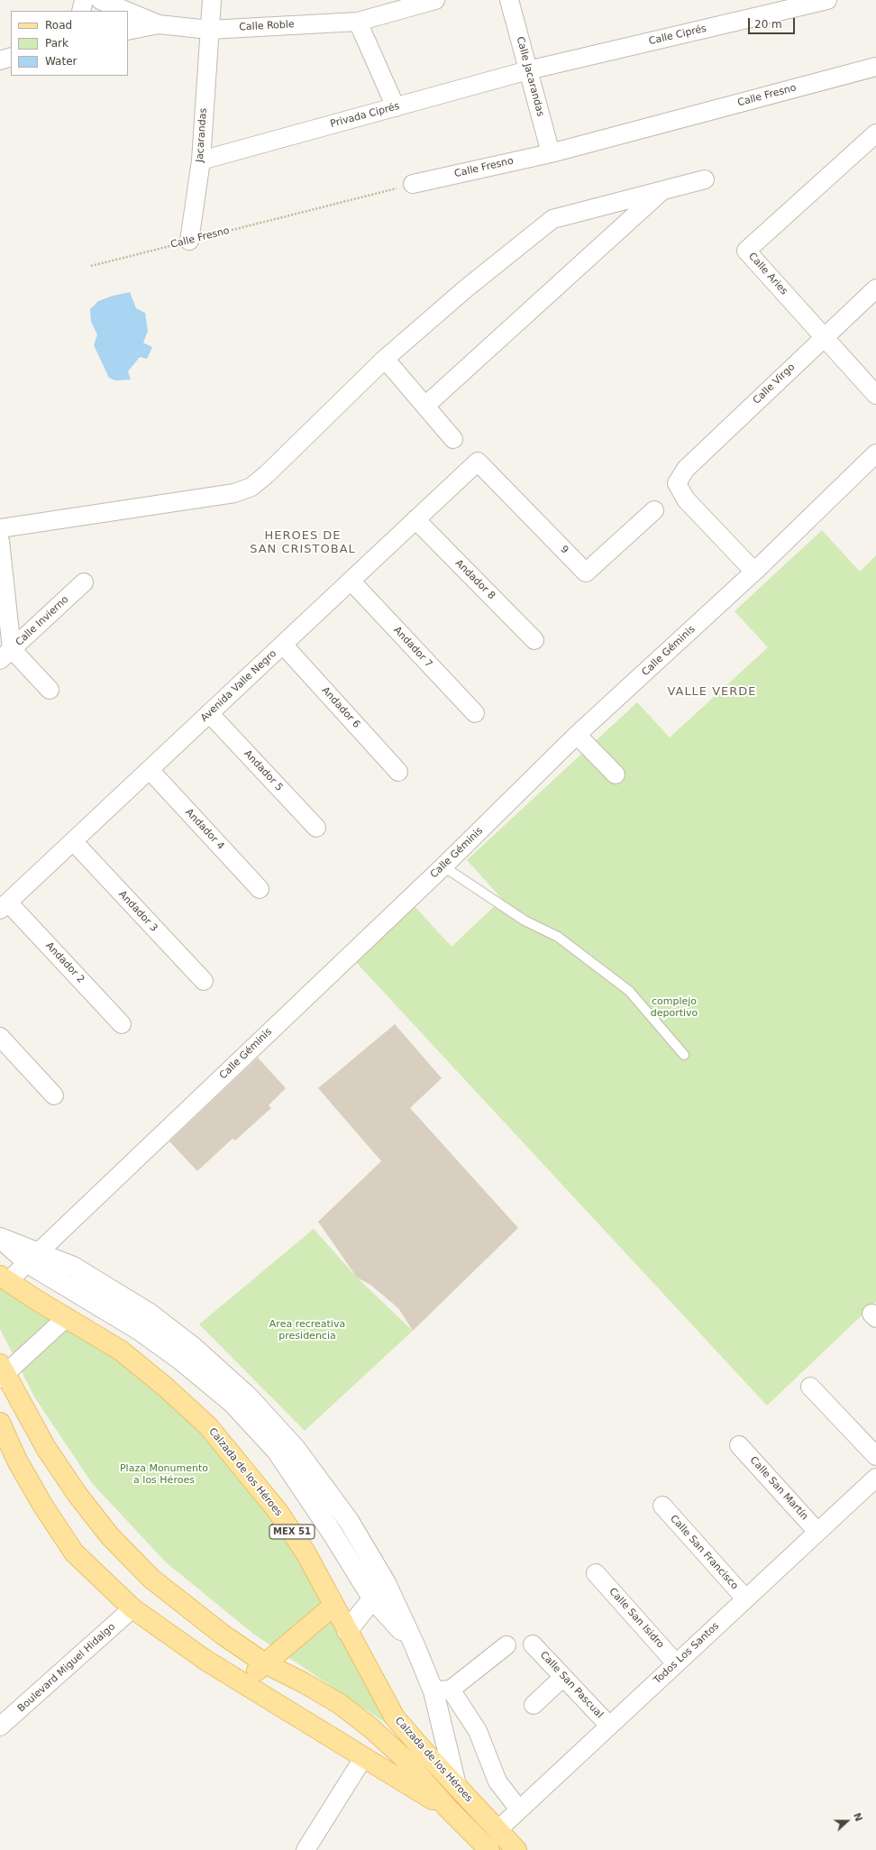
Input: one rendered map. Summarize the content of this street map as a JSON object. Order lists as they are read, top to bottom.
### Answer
{
  "streets": {
    "main road": ["Calzada de los Héroes", "MEX 51"],
    "street": [
      "Calle Roble",
      "Calle Ciprés",
      "Calle Jacarandas",
      "Calle Fresno",
      "Privada Ciprés",
      "Jacarandas",
      "Calle Aries",
      "Calle Virgo",
      "9",
      "Andador 8",
      "Calle Invierno",
      "Andador 7",
      "Calle Géminis",
      "Avenida Valle Negro",
      "Andador 6",
      "Andador 5",
      "Andador 4",
      "Andador 3",
      "Andador 2",
      "Calle San Martín",
      "Calle San Francisco",
      "Calle San Isidro",
      "Todos Los Santos",
      "Boulevard Miguel Hidalgo",
      "Calle San Pascual"
    ]
  },
  "crossings": [
    ["Calle Roble", "Jacarandas"],
    ["Calle Ciprés", "Calle Jacarandas"],
    ["Calle Ciprés", "Privada Ciprés"],
    ["Calle Jacarandas", "Calle Fresno"],
    ["Calle Jacarandas", "Privada Ciprés"],
    ["Calle Fresno", "Jacarandas"],
    ["Privada Ciprés", "Jacarandas"],
    ["Calle Aries", "Calle Virgo"],
    ["Calle Virgo", "Calle Géminis"],
    ["9", "Avenida Valle Negro"],
    ["Andador 8", "Avenida Valle Negro"],
    ["Andador 7", "Avenida Valle Negro"],
    ["Calle Géminis", "Calzada de los Héroes"],
    ["Avenida Valle Negro", "Andador 6"],
    ["Avenida Valle Negro", "Andador 5"],
    ["Avenida Valle Negro", "Andador 4"],
    ["Avenida Valle Negro", "Andador 3"],
    ["Avenida Valle Negro", "Andador 2"],
    ["Calzada de los Héroes", "Todos Los Santos"],
    ["Calle San Martín", "Todos Los Santos"],
    ["Calle San Francisco", "Todos Los Santos"],
    ["Calle San Isidro", "Todos Los Santos"],
    ["Todos Los Santos", "Calle San Pascual"]
  ],
  "districts": ["HEROES DE SAN CRISTOBAL", "VALLE VERDE"],
  "parks": ["complejo deportivo", "Area recreativa presidencia", "Plaza Monumento a los Héroes"],
  "legend": ["Road", "Park", "Water"],
  "scale_bar": "20 m",
  "north": "right"
}
